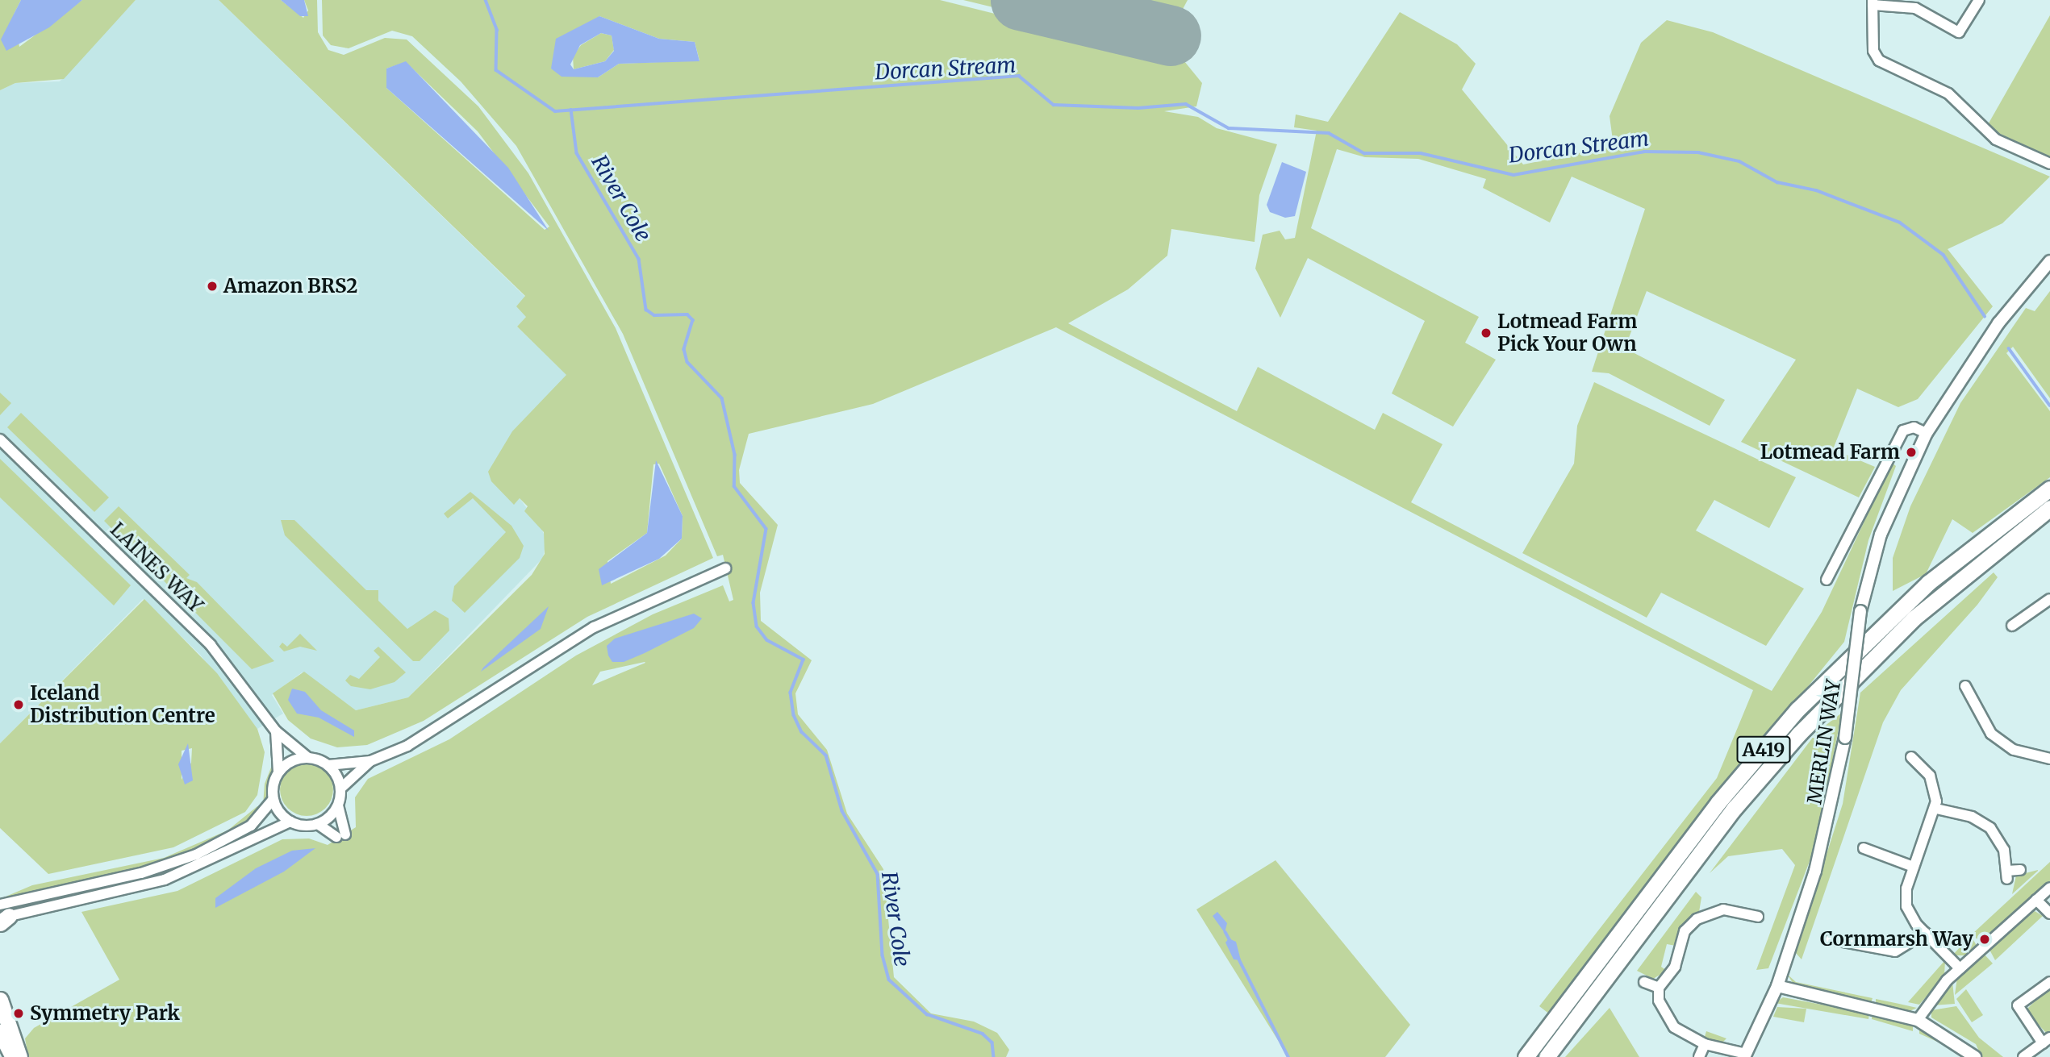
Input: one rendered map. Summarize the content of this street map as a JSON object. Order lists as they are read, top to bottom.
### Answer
{
  "streets": {
    "highway": ["A419"],
    "street": ["LAINES WAY", "MERLIN WAY"]
  },
  "water": ["Dorcan Stream", "River Cole"],
  "places": [
    "Amazon BRS2",
    "Lotmead Farm Pick Your Own",
    "Lotmead Farm",
    "Iceland Distribution Centre",
    "Cornmarsh Way",
    "Symmetry Park"
  ]
}
